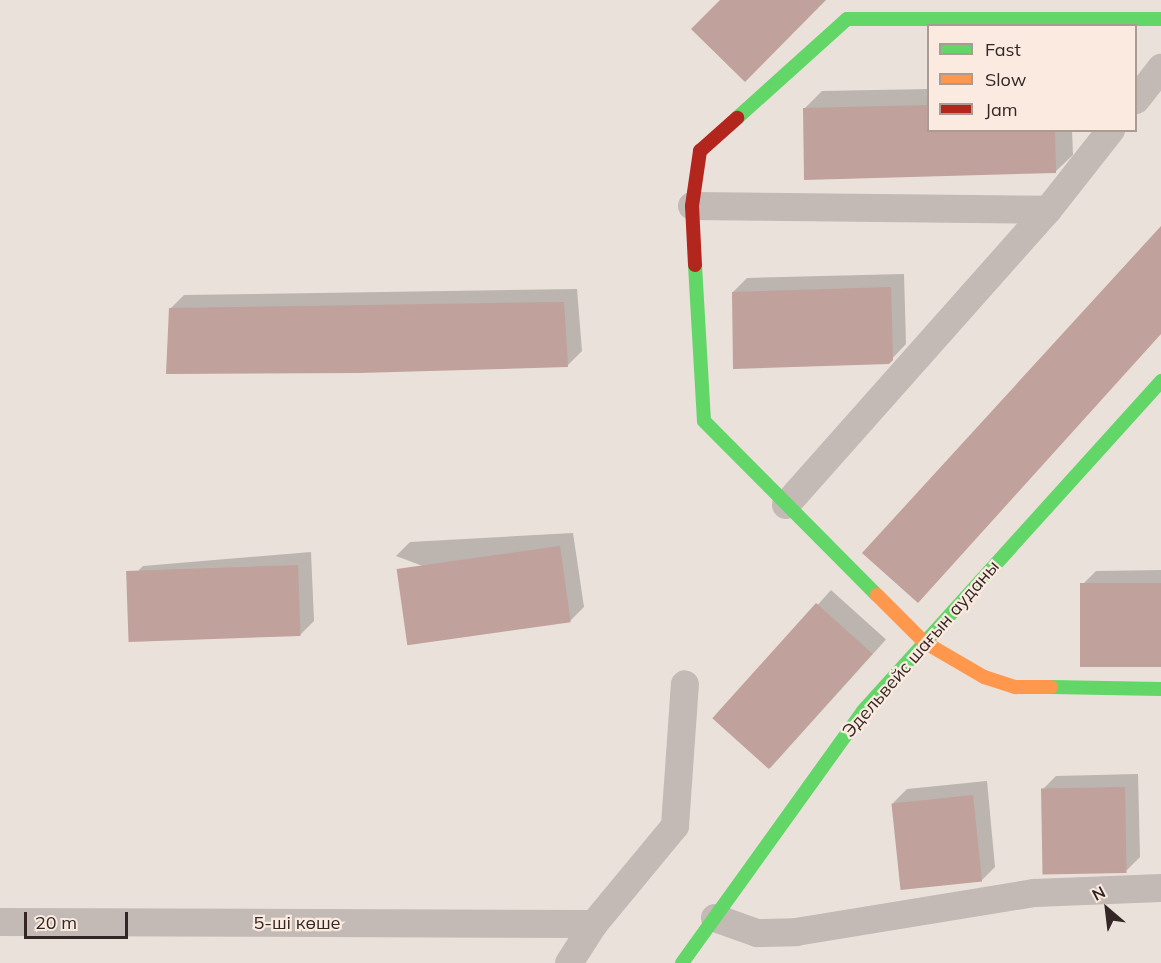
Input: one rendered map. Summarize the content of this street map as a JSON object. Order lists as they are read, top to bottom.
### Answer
{
  "streets": {
    "street": ["Эдельвейс шағын ауданы", "5-ші көше"]
  },
  "legend": ["Fast", "Slow", "Jam"],
  "scale_bar": "20 m",
  "north": "top left"
}
